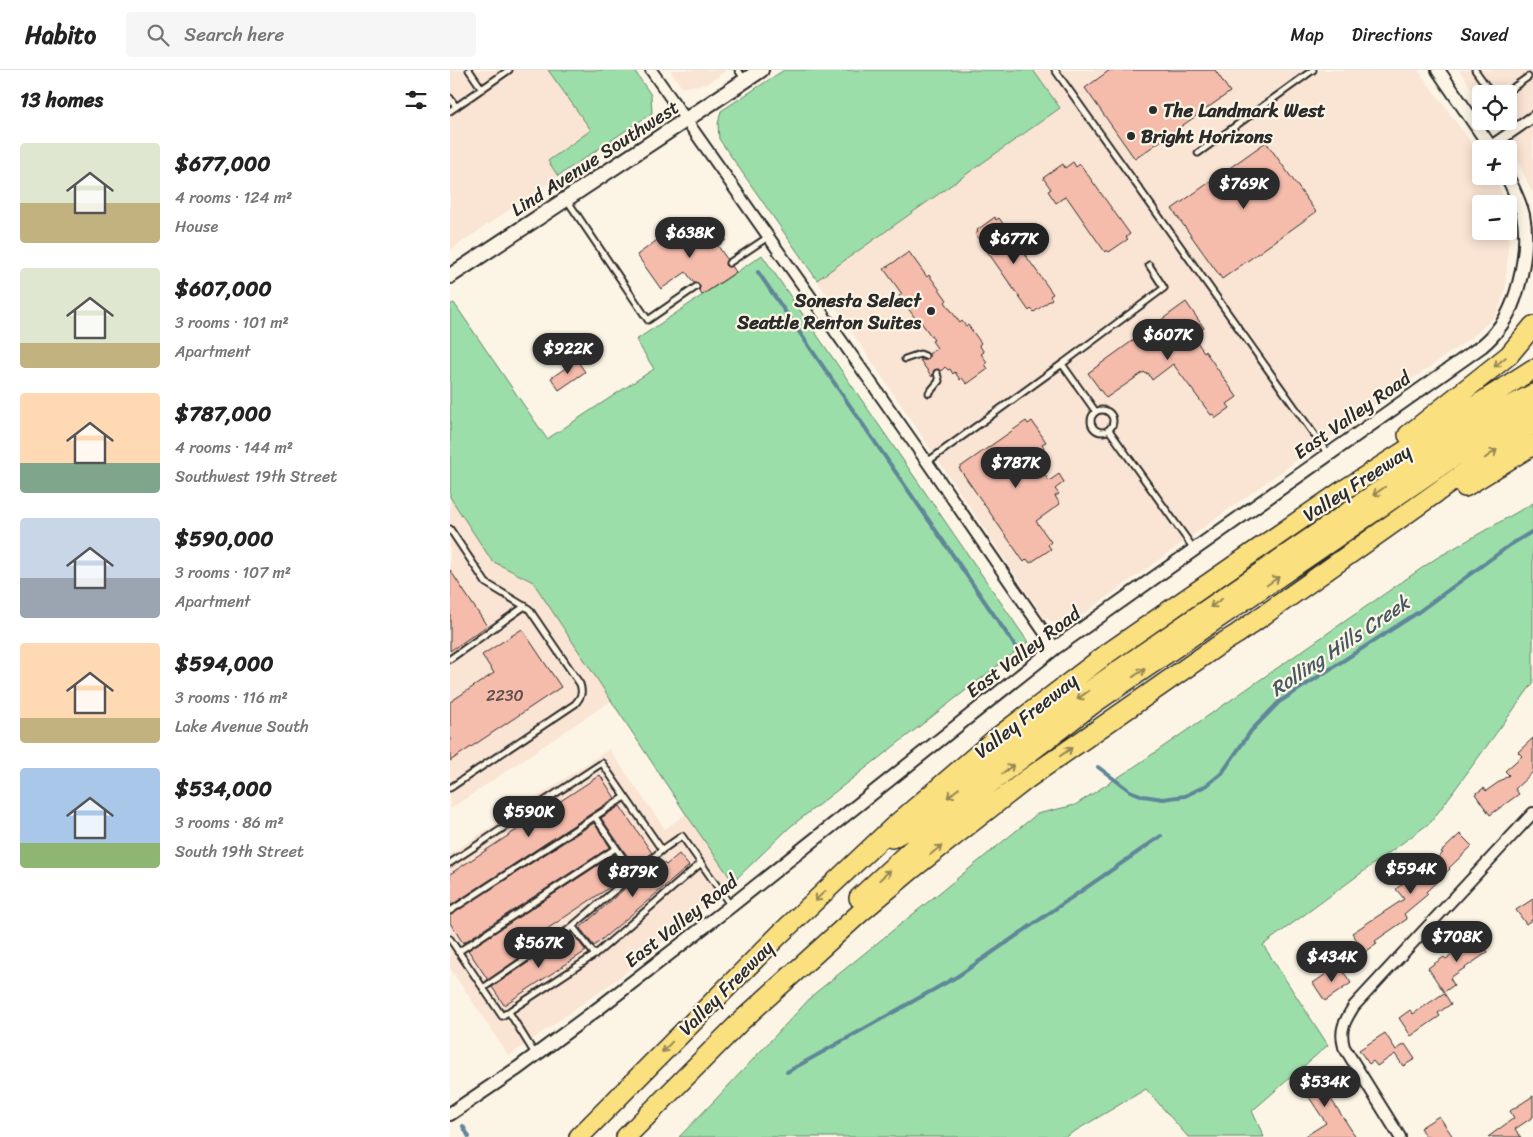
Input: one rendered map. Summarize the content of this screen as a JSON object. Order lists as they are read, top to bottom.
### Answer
{
  "streets": {
    "highway": ["Valley Freeway"],
    "main road": ["Lind Avenue Southwest"],
    "street": ["East Valley Road"]
  },
  "water": ["Rolling Hills Creek"],
  "places": ["The Landmark West", "Bright Horizons", "Sonesta Select Seattle Renton Suites"],
  "house_numbers": ["2230"],
  "page": {
    "header": "Habito",
    "search": "Search here",
    "nav": ["Map", "Directions", "Saved"],
    "heading": "13 homes",
    "map_buttons": ["+", "−"],
    "list": [
      {
        "name": "$677,000",
        "note": "4 rooms · 124 m² · House"
      },
      {
        "name": "$607,000",
        "note": "3 rooms · 101 m² · Apartment"
      },
      {
        "name": "$787,000",
        "note": "4 rooms · 144 m² · Southwest 19th Street"
      },
      {
        "name": "$590,000",
        "note": "3 rooms · 107 m² · Apartment"
      },
      {
        "name": "$594,000",
        "note": "3 rooms · 116 m² · Lake Avenue South"
      },
      {
        "name": "$534,000",
        "note": "3 rooms · 86 m² · South 19th Street"
      }
    ],
    "price": [
      "$769K",
      "$638K",
      "$677K",
      "$607K",
      "$922K",
      "$787K",
      "$590K",
      "$594K",
      "$879K",
      "$708K",
      "$567K",
      "$434K",
      "$534K"
    ]
  }
}
